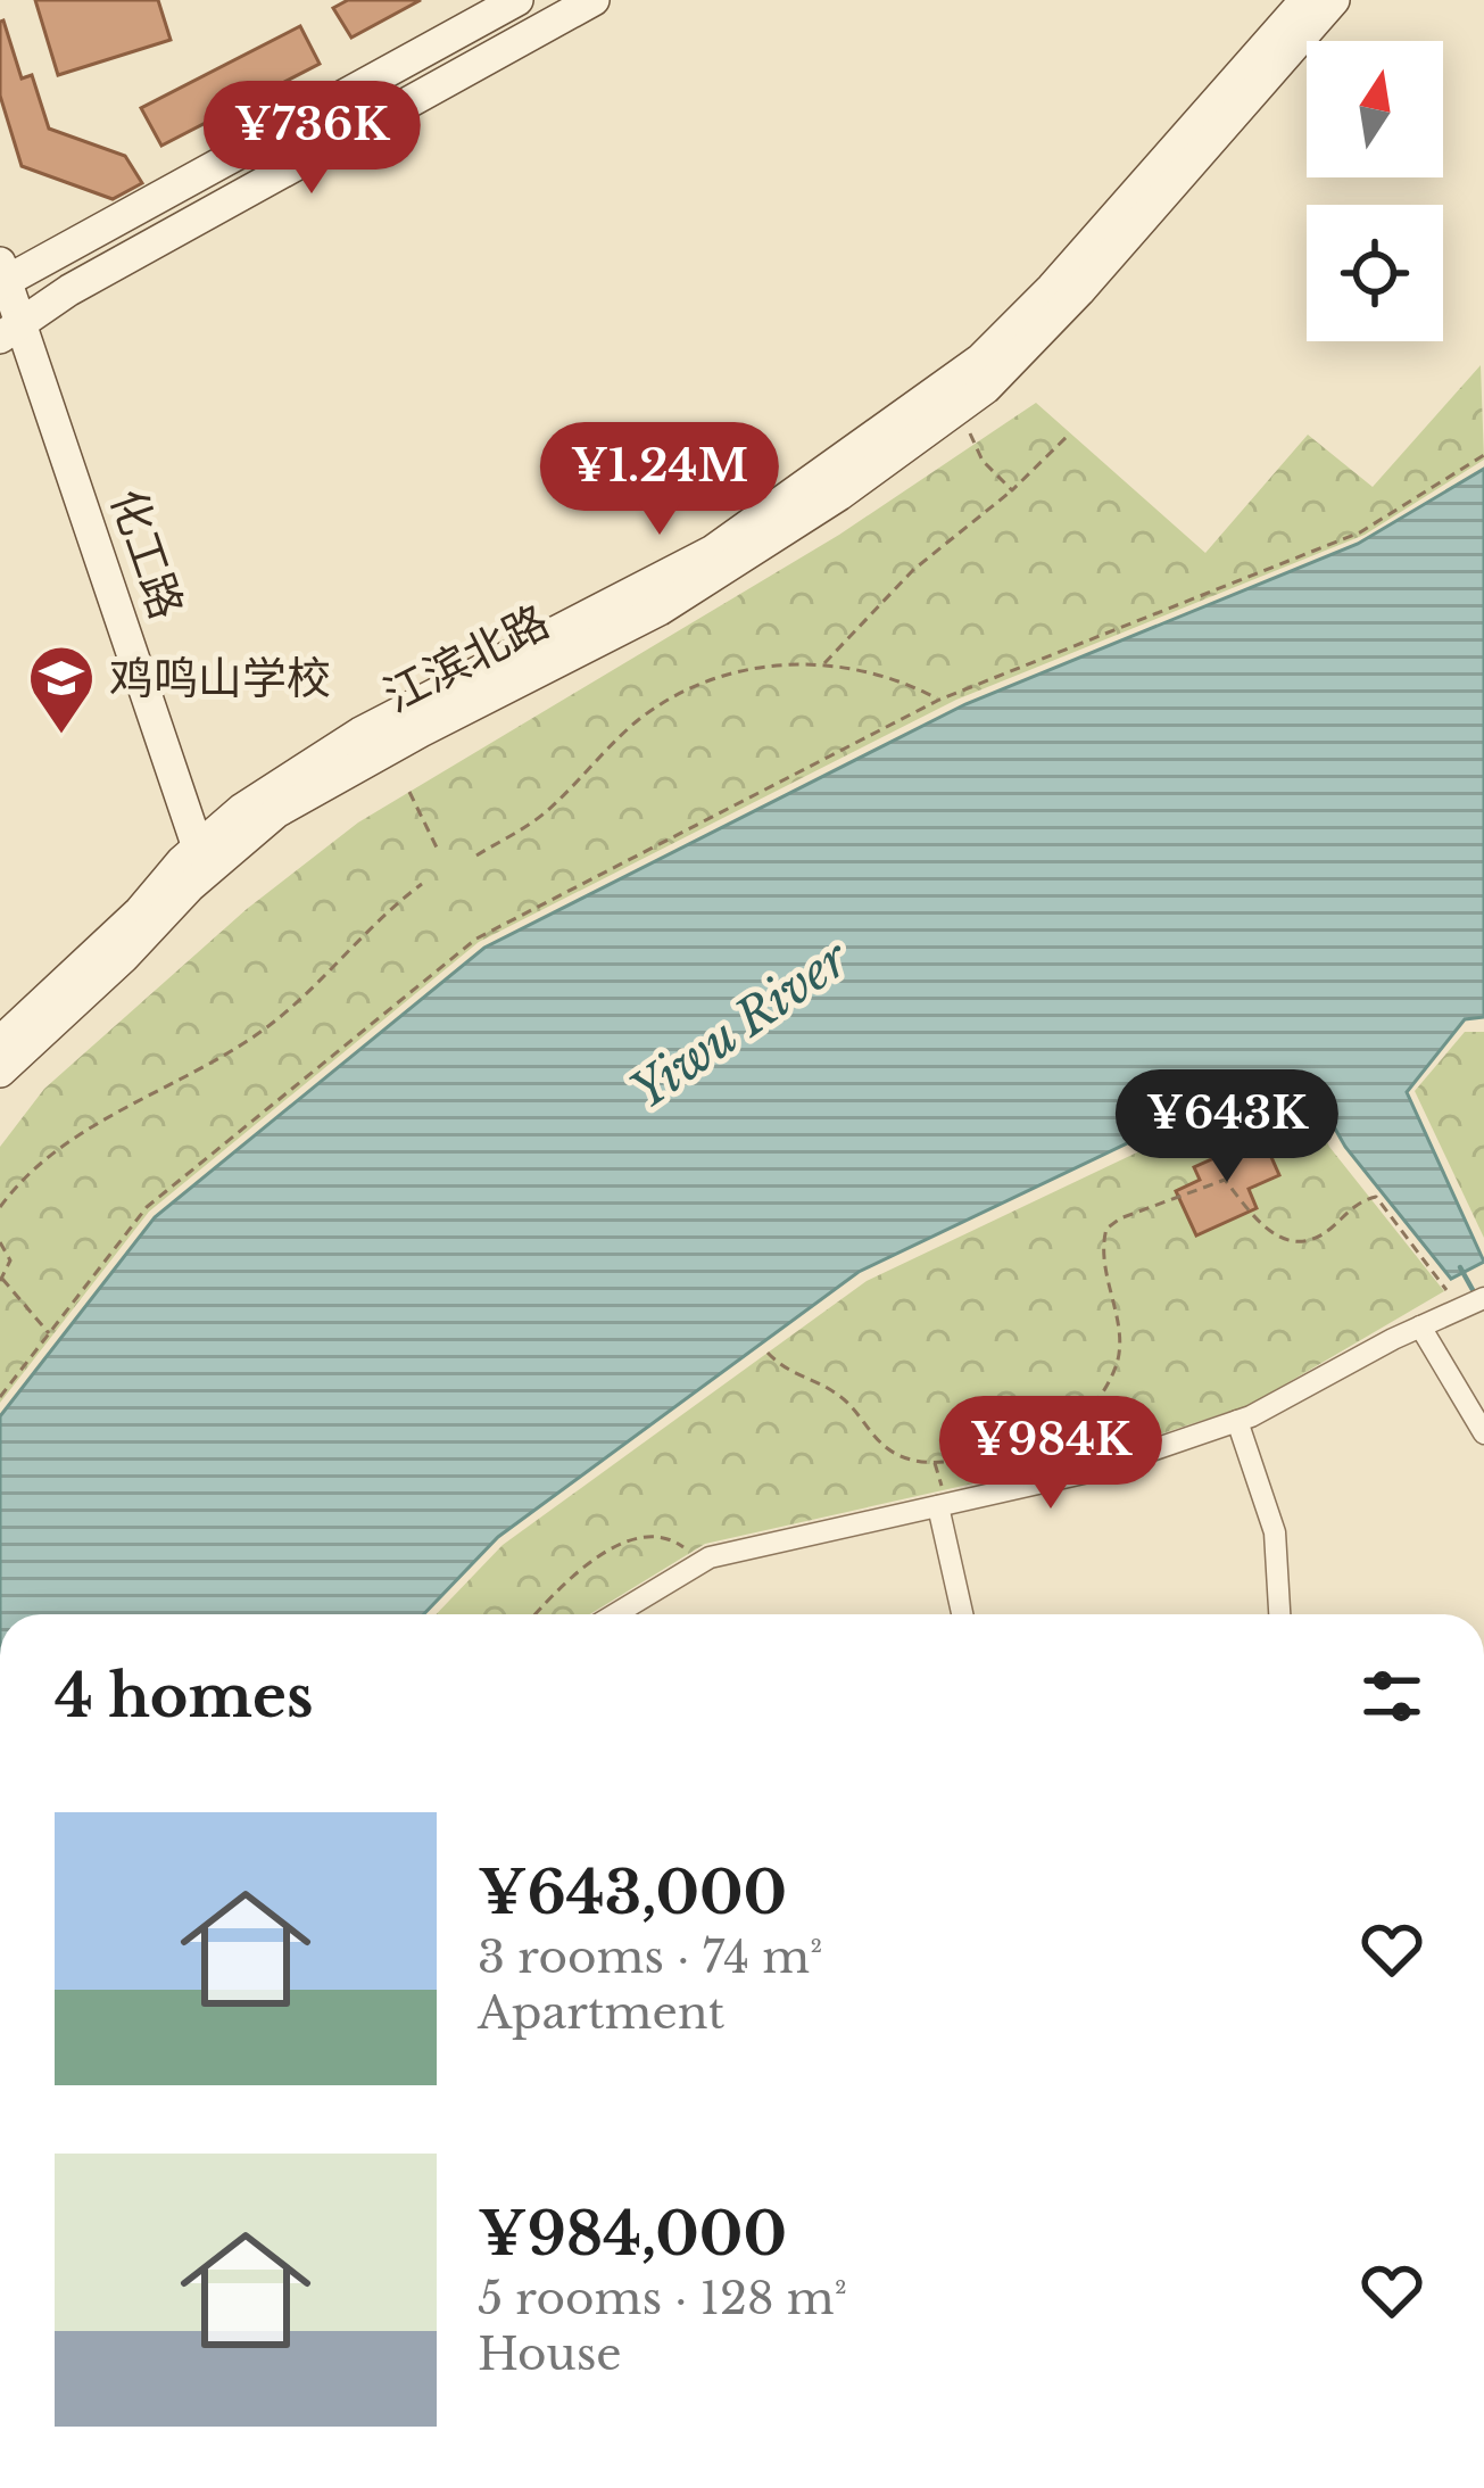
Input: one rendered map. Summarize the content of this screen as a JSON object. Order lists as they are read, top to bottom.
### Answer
{
  "streets": {
    "main road": ["化工路", "江滨北路"]
  },
  "crossings": [
    ["化工路", "江滨北路"]
  ],
  "water": ["Yiwu River"],
  "places": {
    "school or university": ["鸡鸣山学校"]
  },
  "north": "top",
  "page": {
    "price": [
      "¥736K",
      "¥1.24M",
      "¥643K",
      "¥984K"
    ],
    "heading": "4 homes",
    "list": [
      {
        "name": "¥643,000",
        "note": "3 rooms · 74 m² · Apartment"
      },
      {
        "name": "¥984,000",
        "note": "5 rooms · 128 m² · House"
      }
    ]
  }
}
